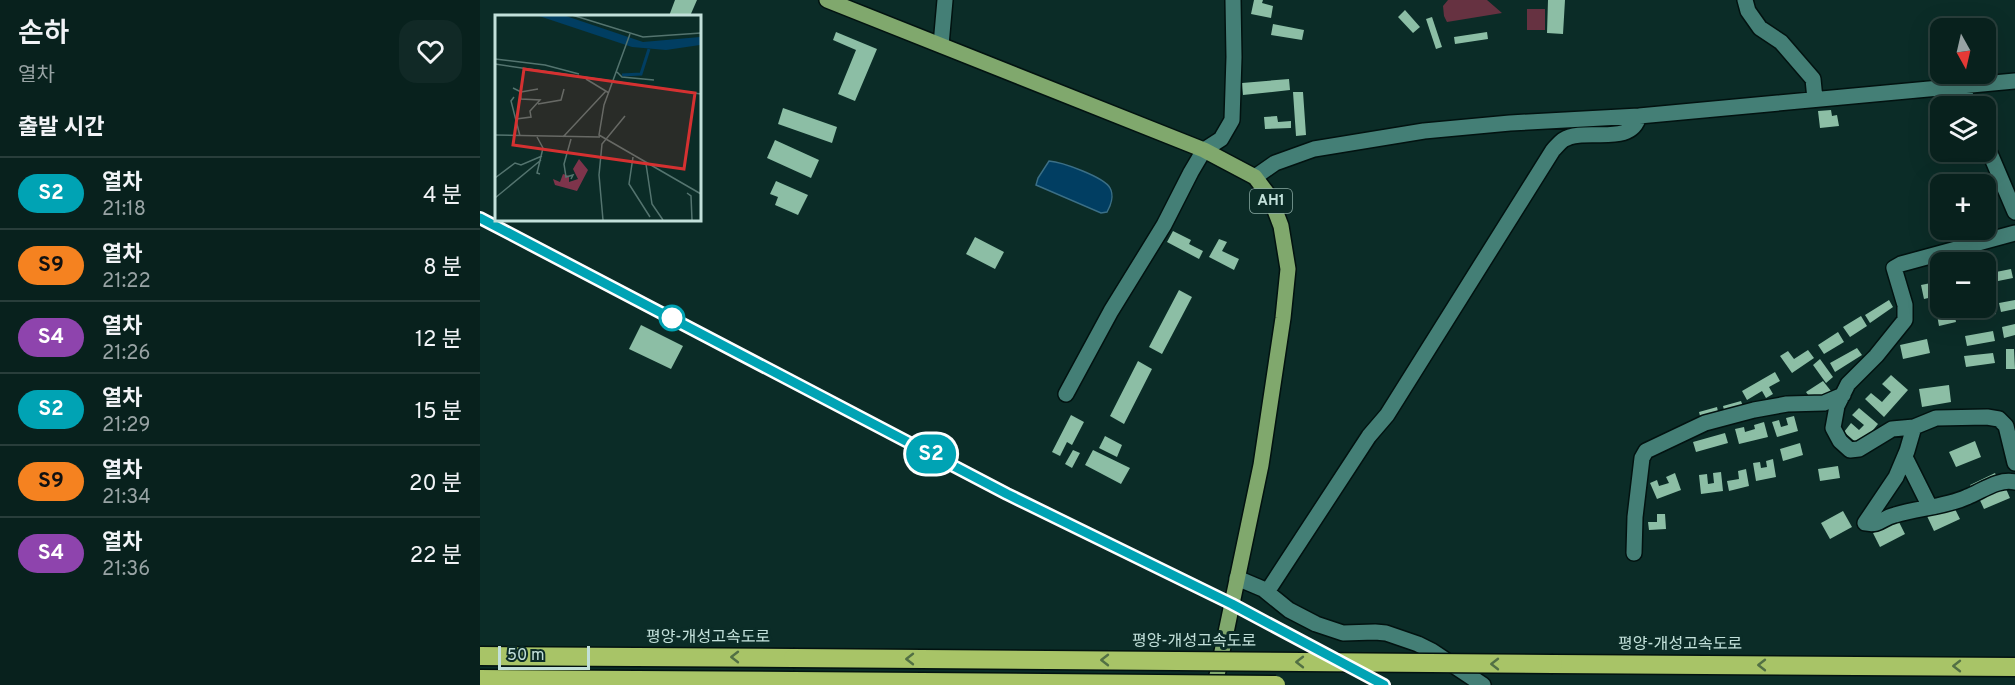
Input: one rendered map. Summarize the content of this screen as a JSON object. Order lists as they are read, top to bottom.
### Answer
{
  "streets": {
    "highway": ["평양-개성고속도로"],
    "main road": ["AH1"]
  },
  "scale_bar": "50 m",
  "north": "bottom",
  "page": {
    "heading": [
      ["손하", "열차"],
      "출발 시간"
    ],
    "on_map": "S2",
    "map_buttons": ["+", "−"],
    "list": [
      {
        "mark": "S2",
        "name": "열차",
        "note": "21:18",
        "value": "4 분"
      },
      {
        "mark": "S9",
        "name": "열차",
        "note": "21:22",
        "value": "8 분"
      },
      {
        "mark": "S4",
        "name": "열차",
        "note": "21:26",
        "value": "12 분"
      },
      {
        "mark": "S2",
        "name": "열차",
        "note": "21:29",
        "value": "15 분"
      },
      {
        "mark": "S9",
        "name": "열차",
        "note": "21:34",
        "value": "20 분"
      },
      {
        "mark": "S4",
        "name": "열차",
        "note": "21:36",
        "value": "22 분"
      }
    ],
    "scale": "50 m"
  }
}
